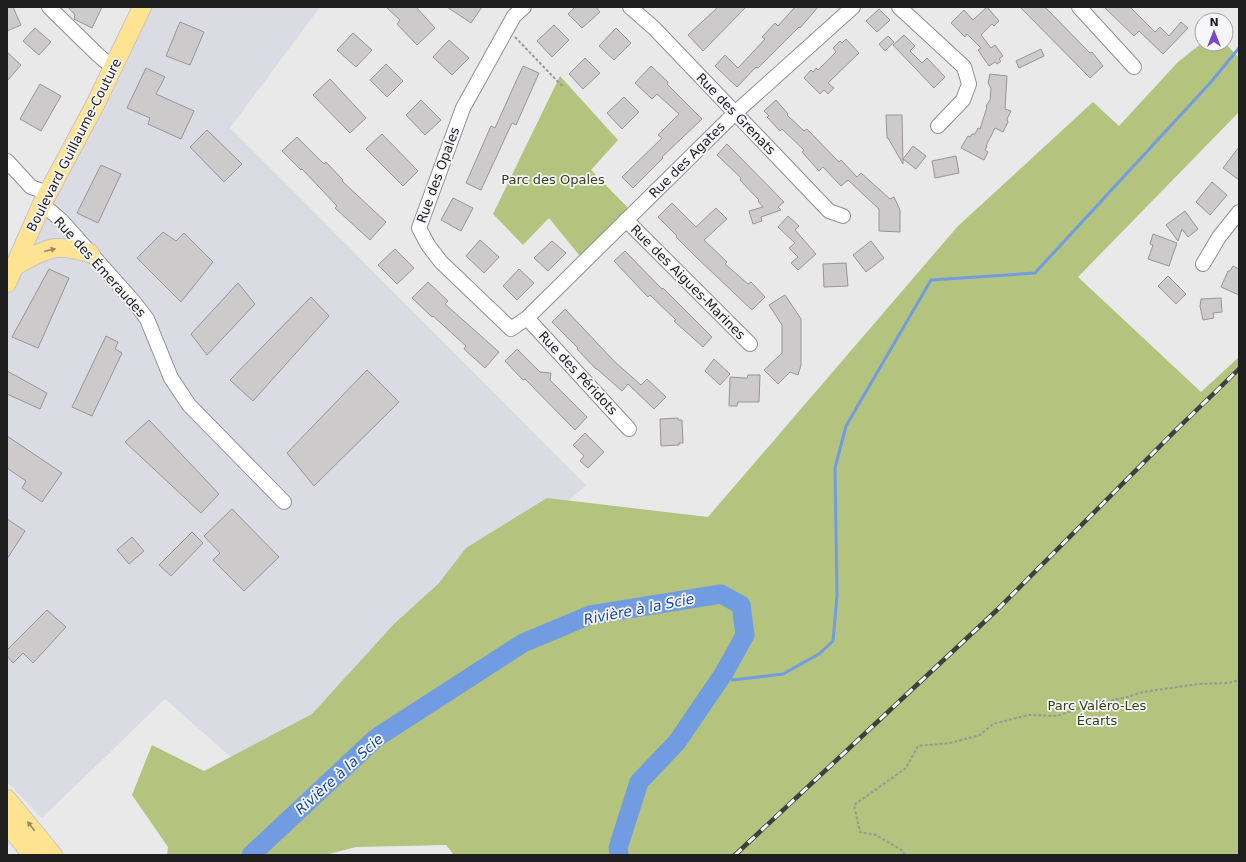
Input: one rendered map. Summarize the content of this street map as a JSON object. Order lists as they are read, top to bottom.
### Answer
{
  "streets": {
    "main road": ["Boulevard Guillaume-Couture"],
    "street": [
      "Rue des Grenats",
      "Rue des Agates",
      "Rue des Opales",
      "Rue des Émeraudes",
      "Rue des Aigues-Marines",
      "Rue des Péridots"
    ]
  },
  "crossings": [
    ["Rue des Grenats", "Rue des Agates"],
    ["Boulevard Guillaume-Couture", "Rue des Émeraudes"],
    ["Rue des Agates", "Rue des Opales"],
    ["Rue des Agates", "Rue des Aigues-Marines"],
    ["Rue des Agates", "Rue des Péridots"],
    ["Rue des Opales", "Rue des Péridots"]
  ],
  "water": ["Rivière à la Scie"],
  "parks": ["Parc des Opales", "Parc Valéro-Les Écarts"],
  "north": "top"
}
